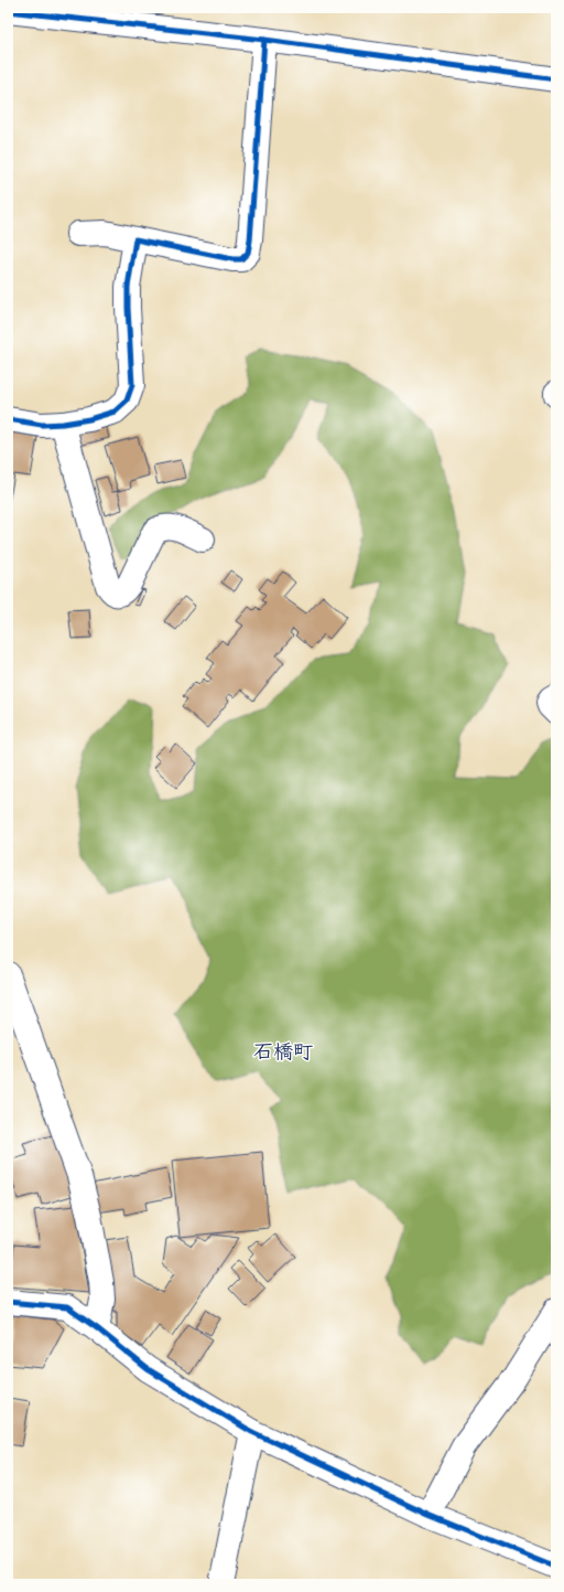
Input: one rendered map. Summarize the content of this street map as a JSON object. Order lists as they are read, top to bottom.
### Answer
{
  "districts": ["石橋町"]
}
